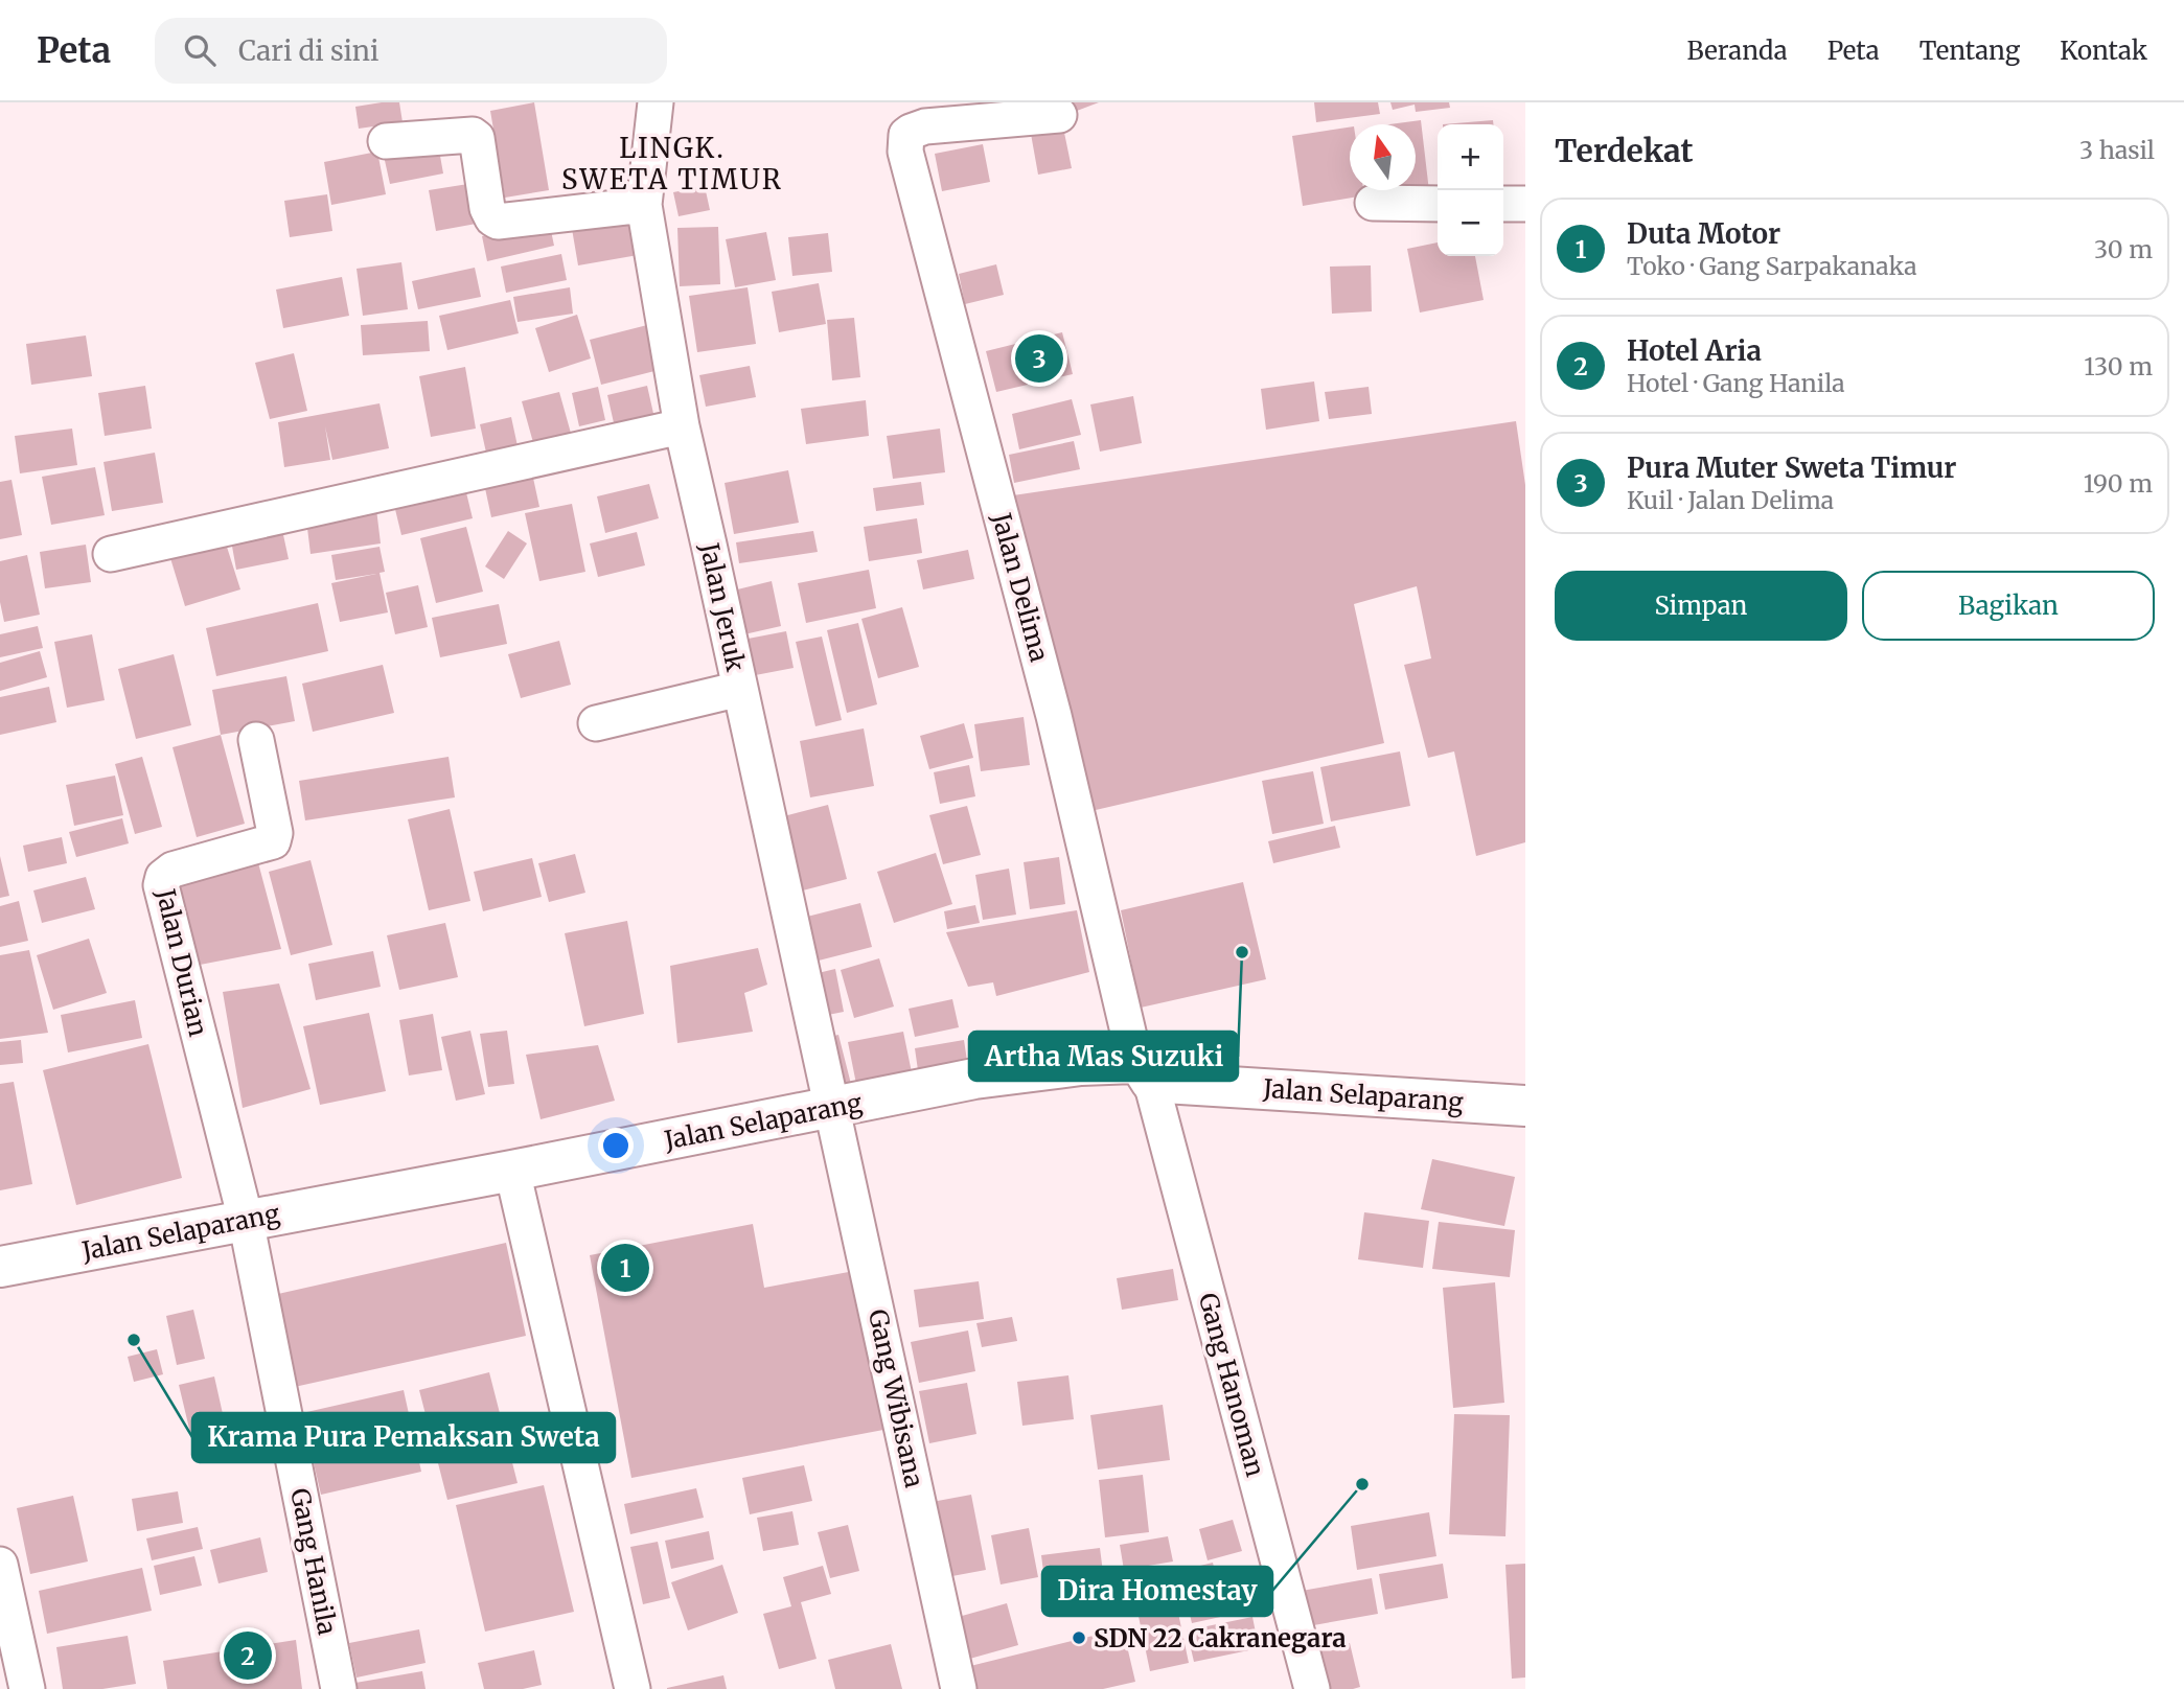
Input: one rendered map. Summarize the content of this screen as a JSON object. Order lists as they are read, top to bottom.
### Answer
{
  "streets": {
    "main road": ["Jalan Selaparang"],
    "street": [
      "Jalan Delima",
      "Jalan Jeruk",
      "Jalan Durian",
      "Gang Hanoman",
      "Gang Wibisana",
      "Gang Hanila"
    ]
  },
  "crossings": [
    ["Jalan Delima", "Jalan Selaparang"],
    ["Jalan Delima", "Gang Hanoman"],
    ["Jalan Jeruk", "Jalan Selaparang"],
    ["Jalan Jeruk", "Gang Wibisana"],
    ["Jalan Durian", "Jalan Selaparang"],
    ["Jalan Durian", "Gang Hanila"],
    ["Jalan Selaparang", "Gang Hanoman"],
    ["Jalan Selaparang", "Gang Wibisana"],
    ["Jalan Selaparang", "Gang Hanila"]
  ],
  "districts": ["LINGK. SWETA TIMUR"],
  "places": [
    "Artha Mas Suzuki",
    "Krama Pura Pemaksan Sweta",
    "Dira Homestay",
    "SDN 22 Cakranegara"
  ],
  "north": "top",
  "page": {
    "header": "Peta",
    "search": "Cari di sini",
    "nav": [
      "Beranda",
      "Peta",
      "Tentang",
      "Kontak"
    ],
    "heading": ["Terdekat", "3 hasil"],
    "map_buttons": ["+", "−"],
    "list": [
      {
        "mark": "1",
        "name": "Duta Motor",
        "note": "Toko · Gang Sarpakanaka",
        "value": "30 m"
      },
      {
        "mark": "2",
        "name": "Hotel Aria",
        "note": "Hotel · Gang Hanila",
        "value": "130 m"
      },
      {
        "mark": "3",
        "name": "Pura Muter Sweta Timur",
        "note": "Kuil · Jalan Delima",
        "value": "190 m"
      }
    ],
    "pins": ["3", "1", "2"],
    "buttons": ["Simpan", "Bagikan"]
  }
}
